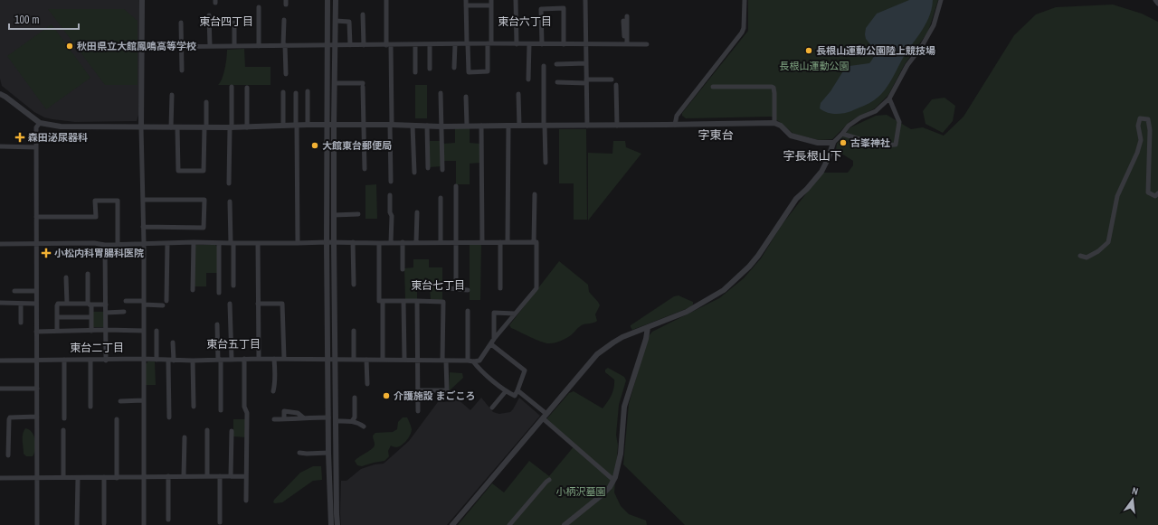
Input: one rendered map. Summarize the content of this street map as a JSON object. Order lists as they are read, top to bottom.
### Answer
{
  "districts": [
    "東台四丁目",
    "東台六丁目",
    "字東台",
    "字長根山下",
    "東台七丁目",
    "東台五丁目",
    "東台二丁目"
  ],
  "parks": ["長根山運動公園", "小柄沢墓園"],
  "places": {
    "other": [
      "秋田県立大館鳳鳴高等学校",
      "長根山運動公園陸上競技場",
      "古峯神社",
      "大館東台郵便局",
      "介護施設 まごころ"
    ],
    "health": ["森田泌尿器科", "小松内科胃腸科医院"]
  },
  "scale_bar": "100 m",
  "north": "top"
}
